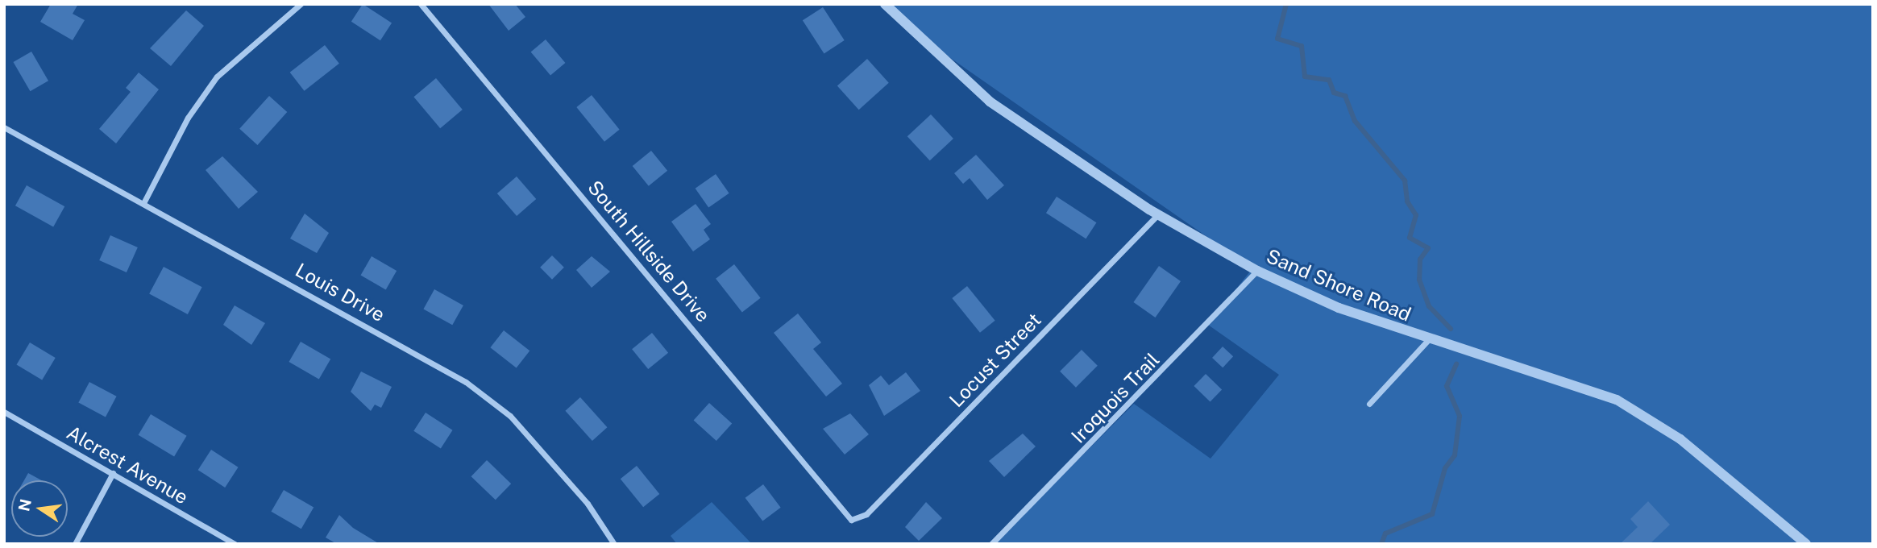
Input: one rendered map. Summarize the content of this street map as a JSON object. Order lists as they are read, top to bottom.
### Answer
{
  "streets": {
    "street": [
      "South Hillside Drive",
      "Sand Shore Road",
      "Louis Drive",
      "Locust Street",
      "Iroquois Trail",
      "Alcrest Avenue"
    ]
  },
  "crossings": [
    ["South Hillside Drive", "Locust Street"],
    ["Sand Shore Road", "Locust Street"],
    ["Sand Shore Road", "Iroquois Trail"]
  ],
  "north": "left"
}
